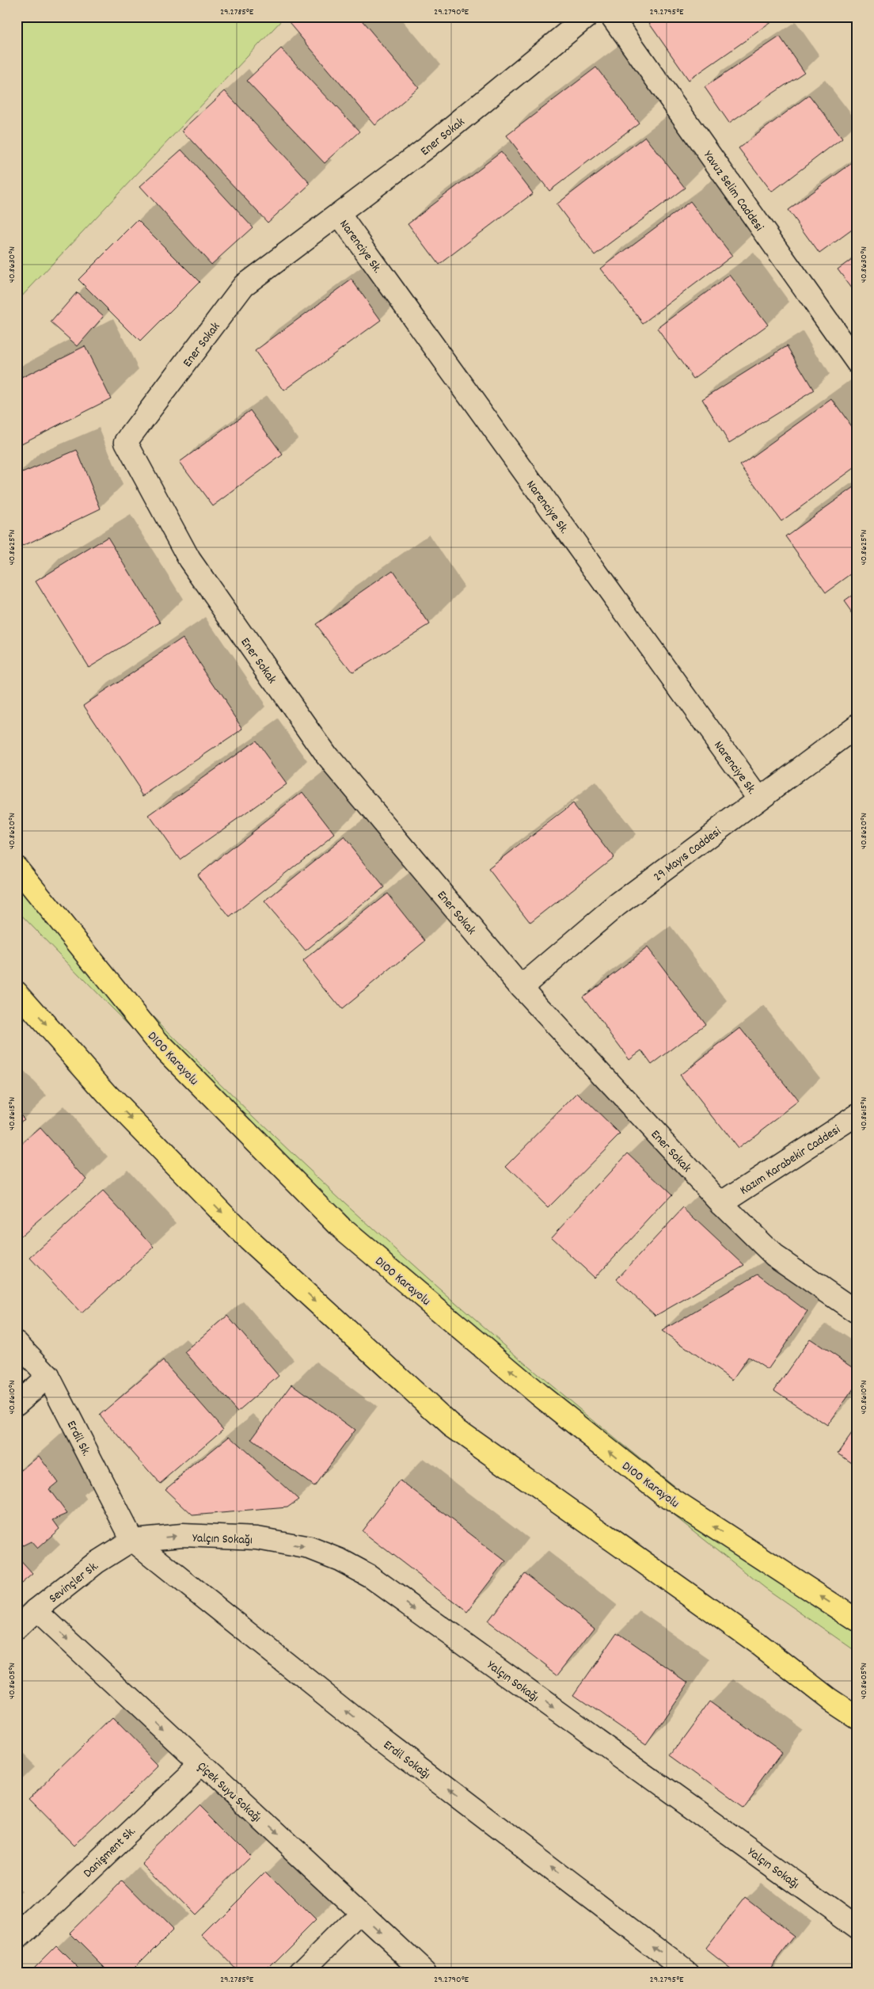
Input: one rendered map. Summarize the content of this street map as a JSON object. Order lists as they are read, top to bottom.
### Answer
{
  "streets": {
    "highway": ["D100 Karayolu"],
    "street": [
      "Ener Sokak",
      "Yavuz Selim Caddesi",
      "Narenciye Sk.",
      "29 Mayıs Caddesi",
      "Kazım Karabekir Caddesi",
      "Erdil Sk.",
      "Yalçın Sokağı",
      "Sevinçler Sk.",
      "Erdil Sokağı",
      "Çiçek Suyu Sokağı",
      "Danişment Sk."
    ]
  },
  "crossings": [
    ["Ener Sokak", "Narenciye Sk."],
    ["Ener Sokak", "29 Mayıs Caddesi"],
    ["Ener Sokak", "Kazım Karabekir Caddesi"],
    ["Narenciye Sk.", "29 Mayıs Caddesi"],
    ["Erdil Sk.", "Yalçın Sokağı"],
    ["Erdil Sk.", "Sevinçler Sk."],
    ["Erdil Sk.", "Erdil Sokağı"],
    ["Yalçın Sokağı", "Sevinçler Sk."],
    ["Yalçın Sokağı", "Erdil Sokağı"],
    ["Sevinçler Sk.", "Erdil Sokağı"],
    ["Sevinçler Sk.", "Çiçek Suyu Sokağı"],
    ["Çiçek Suyu Sokağı", "Danişment Sk."]
  ],
  "one_way": ["Yalçın Sokağı", "Erdil Sokağı", "Çiçek Suyu Sokağı"],
  "coordinates": [
    "29.2785°E",
    "29.2790°E",
    "29.2795°E",
    "40.8630°N",
    "40.8625°N",
    "40.8620°N",
    "40.8615°N",
    "40.8610°N",
    "40.8605°N"
  ]
}
